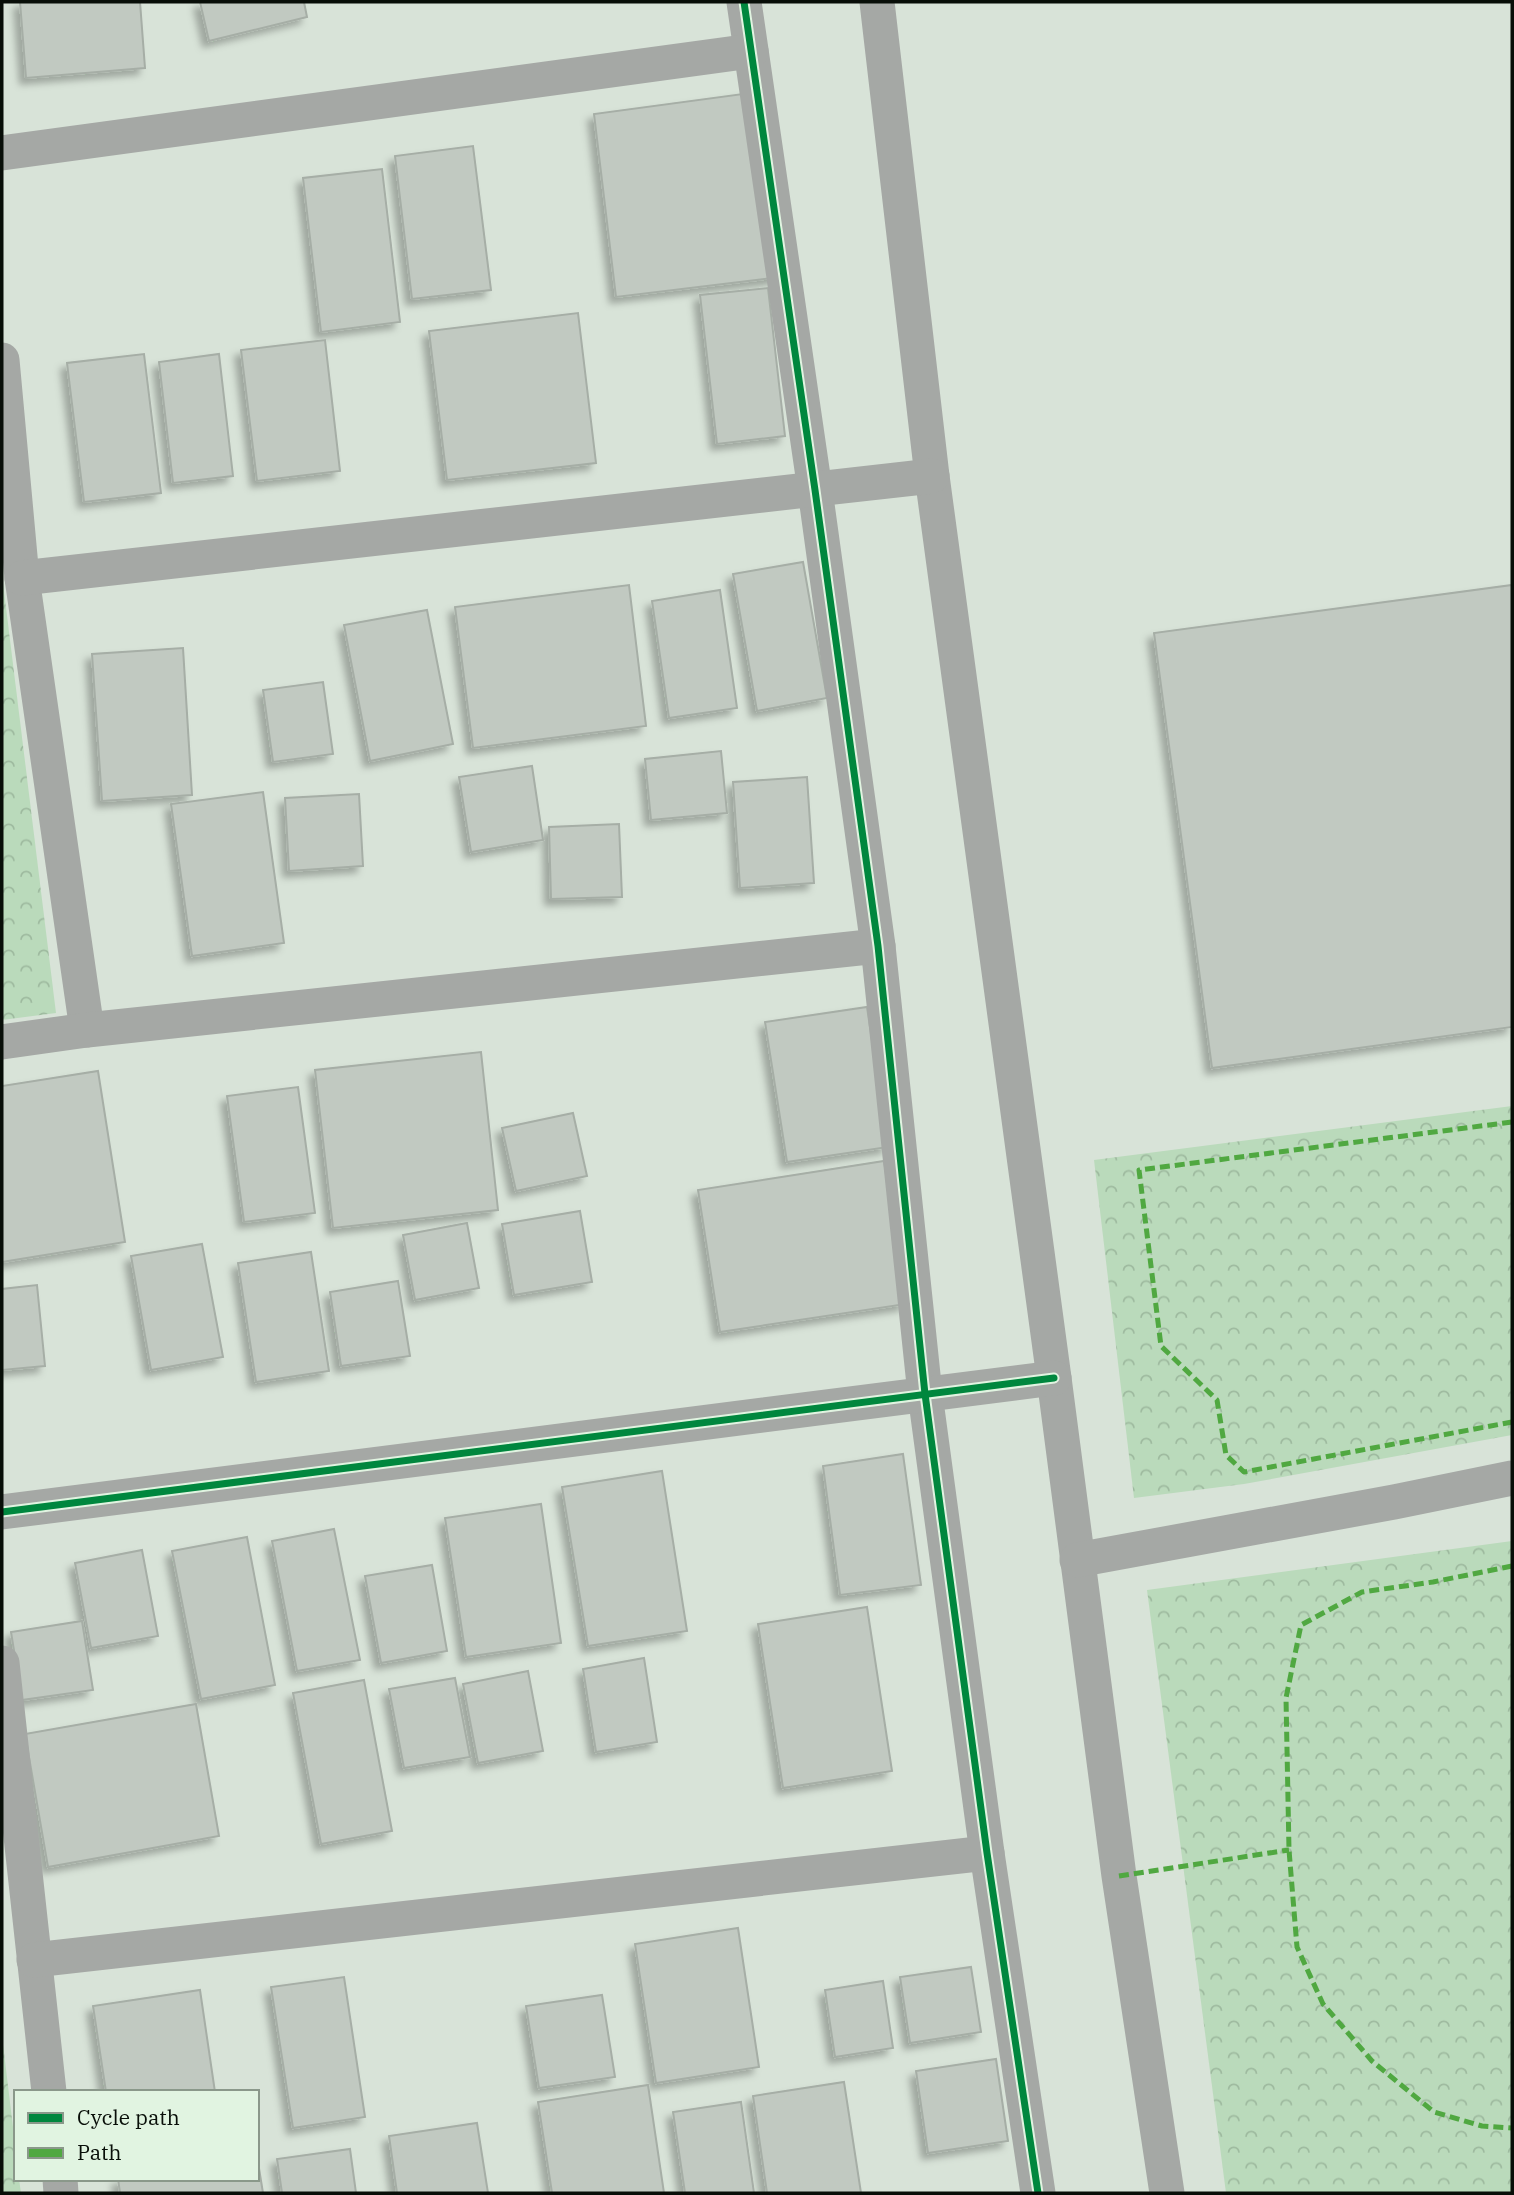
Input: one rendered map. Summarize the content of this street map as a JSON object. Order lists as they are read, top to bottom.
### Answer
{
  "legend": ["Cycle path", "Path"]
}
